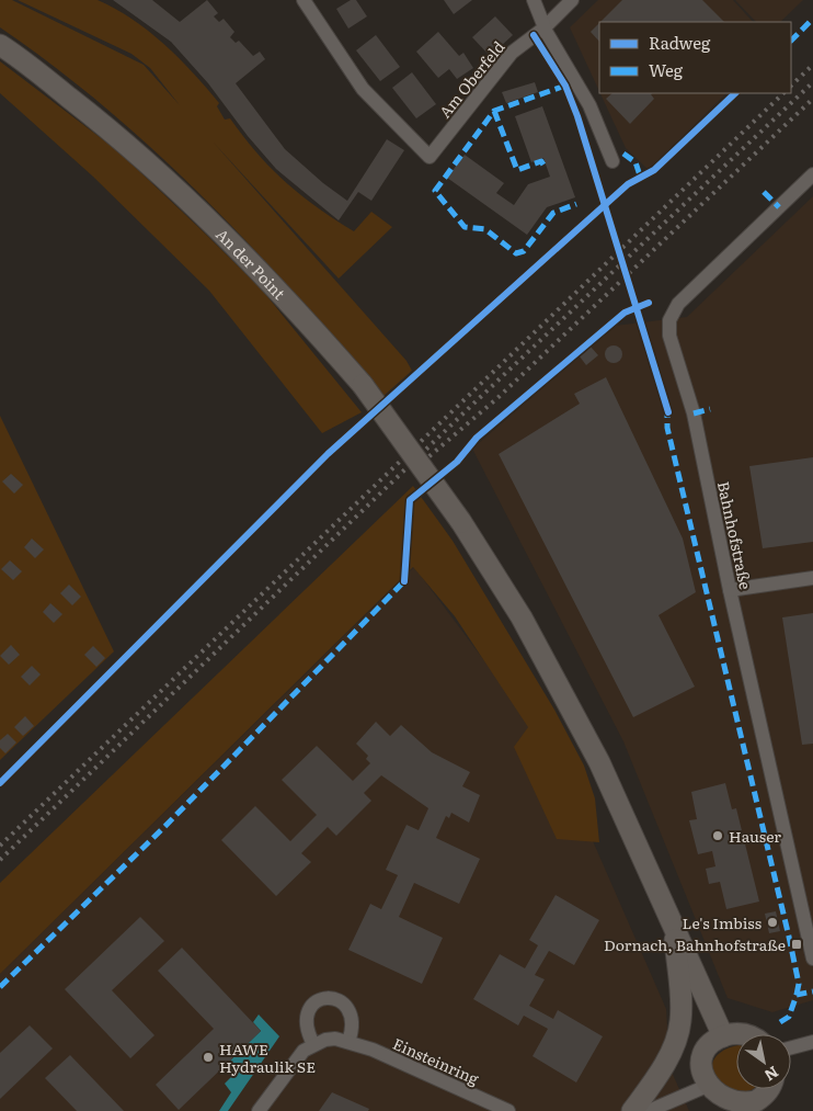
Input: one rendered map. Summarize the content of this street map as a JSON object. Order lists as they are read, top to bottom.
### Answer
{
  "streets": {
    "street": [
      "Am Oberfeld",
      "An der Point",
      "Bahnhofstraße",
      "Einsteinring"
    ]
  },
  "places": {
    "other": ["Hauser", "Le's Imbiss", "HAWE Hydraulik SE"],
    "transit": ["Dornach, Bahnhofstraße"]
  },
  "legend": ["Radweg", "Weg"],
  "north": "bottom right"
}
